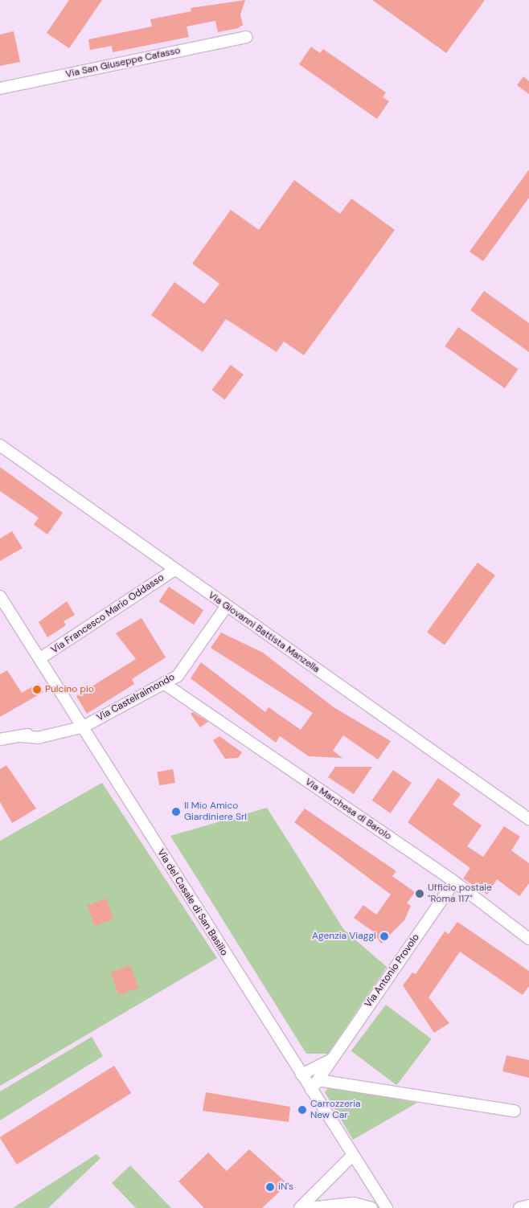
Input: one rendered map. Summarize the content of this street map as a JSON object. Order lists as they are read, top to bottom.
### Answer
{
  "streets": {
    "street": [
      "Via San Giuseppe Cafasso",
      "Via Francesco Mario Oddasso",
      "Via Giovanni Battista Manzella",
      "Via Castelraimondo",
      "Via Marchesa di Barolo",
      "Via del Casale di San Basilio",
      "Via Antonio Provolo"
    ]
  },
  "crossings": [
    ["Via Francesco Mario Oddasso", "Via Giovanni Battista Manzella"],
    ["Via Francesco Mario Oddasso", "Via del Casale di San Basilio"],
    ["Via Giovanni Battista Manzella", "Via Castelraimondo"],
    ["Via Castelraimondo", "Via Marchesa di Barolo"],
    ["Via Castelraimondo", "Via del Casale di San Basilio"],
    ["Via Marchesa di Barolo", "Via Antonio Provolo"],
    ["Via del Casale di San Basilio", "Via Antonio Provolo"]
  ],
  "places": [
    "Pulcino pio",
    "Il Mio Amico Giardiniere Srl",
    "Ufficio postale \"Roma 117\"",
    "Agenzia Viaggi",
    "Carrozzeria New Car",
    "iN's"
  ]
}
